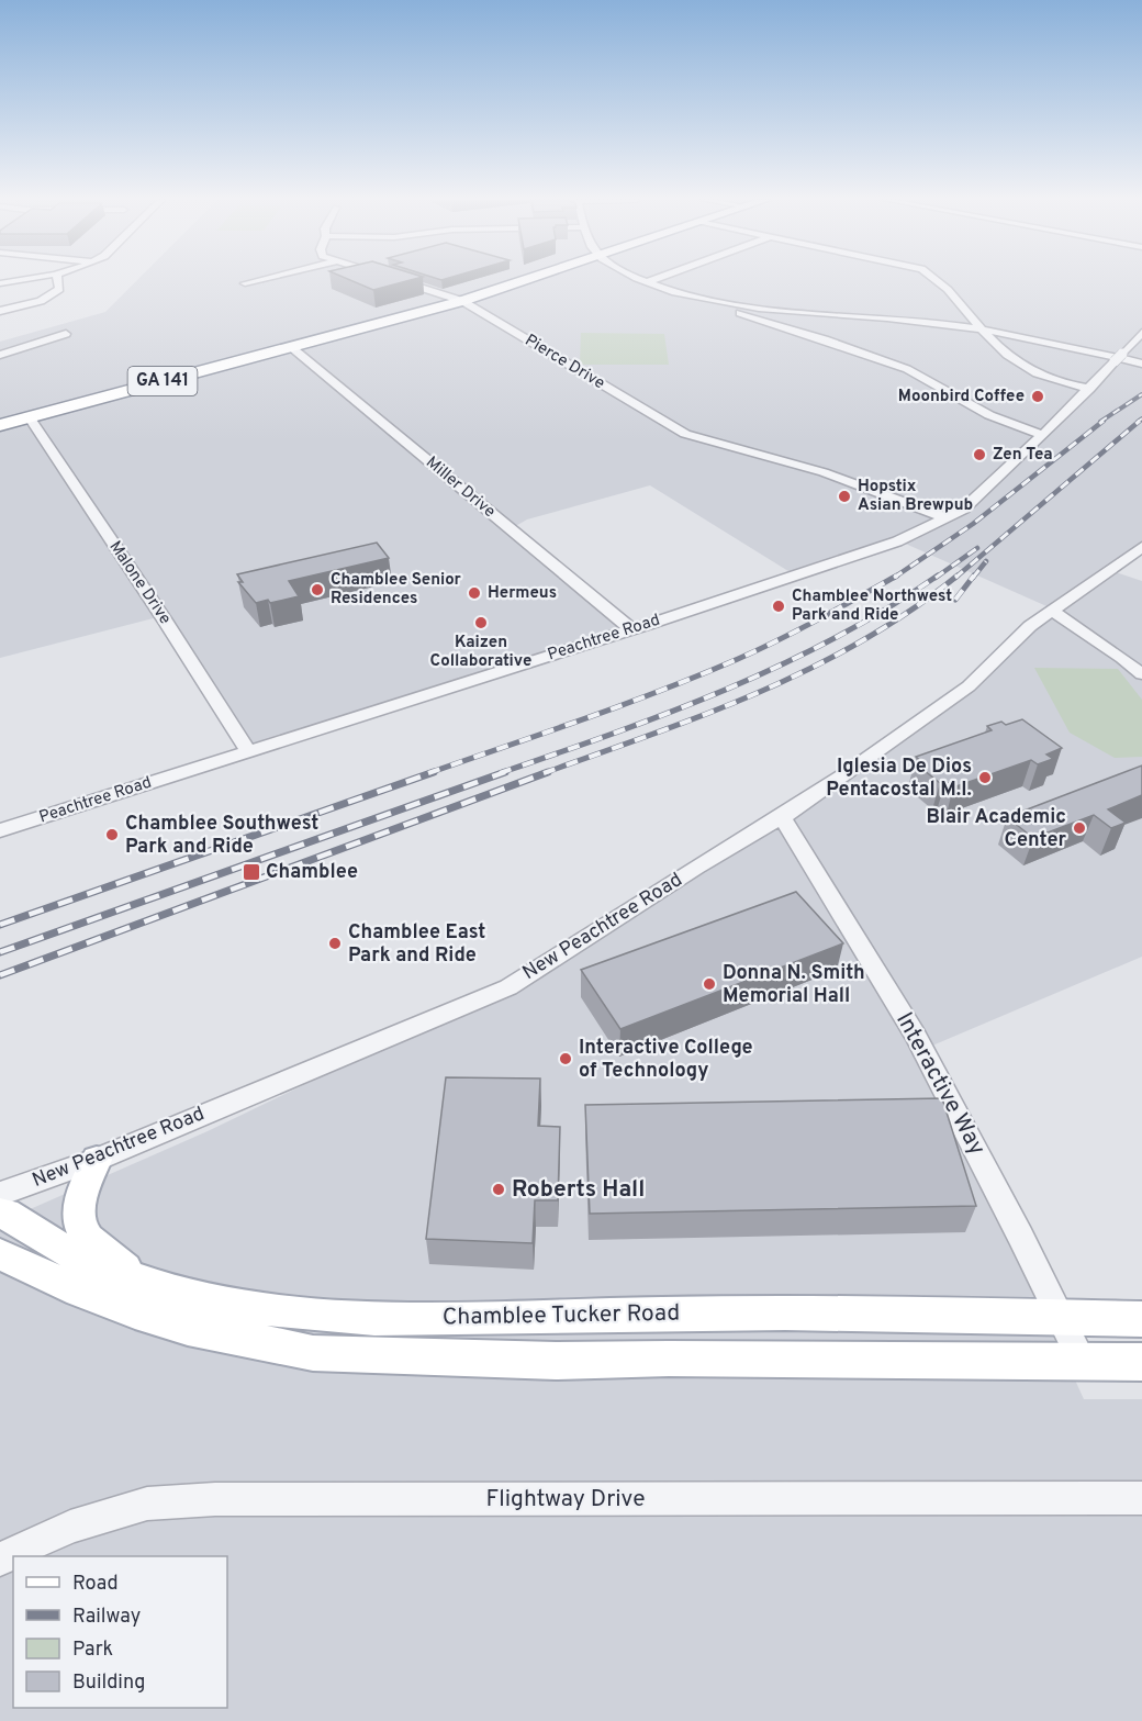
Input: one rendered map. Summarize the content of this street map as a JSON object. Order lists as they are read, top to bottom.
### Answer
{
  "streets": {
    "highway": ["GA 141"],
    "main road": ["Chamblee Tucker Road"],
    "street": [
      "Pierce Drive",
      "Miller Drive",
      "Malone Drive",
      "Peachtree Road",
      "New Peachtree Road",
      "Interactive Way",
      "Flightway Drive"
    ]
  },
  "crossings": [
    ["Pierce Drive", "GA 141"],
    ["Pierce Drive", "Peachtree Road"],
    ["GA 141", "Miller Drive"],
    ["GA 141", "Malone Drive"],
    ["Miller Drive", "Peachtree Road"],
    ["Malone Drive", "Peachtree Road"],
    ["New Peachtree Road", "Interactive Way"],
    ["Interactive Way", "Chamblee Tucker Road"]
  ],
  "places": {
    "other": [
      "Moonbird Coffee",
      "Zen Tea",
      "Hopstix Asian Brewpub",
      "Chamblee Senior Residences",
      "Hermeus",
      "Chamblee Northwest Park and Ride",
      "Kaizen Collaborative",
      "Iglesia De Dios Pentacostal M.I.",
      "Blair Academic Center",
      "Chamblee Southwest Park and Ride",
      "Chamblee East Park and Ride",
      "Donna N. Smith Memorial Hall",
      "Interactive College of Technology",
      "Roberts Hall"
    ],
    "transit": ["Chamblee"]
  },
  "legend": [
    "Road",
    "Railway",
    "Park",
    "Building"
  ]
}
